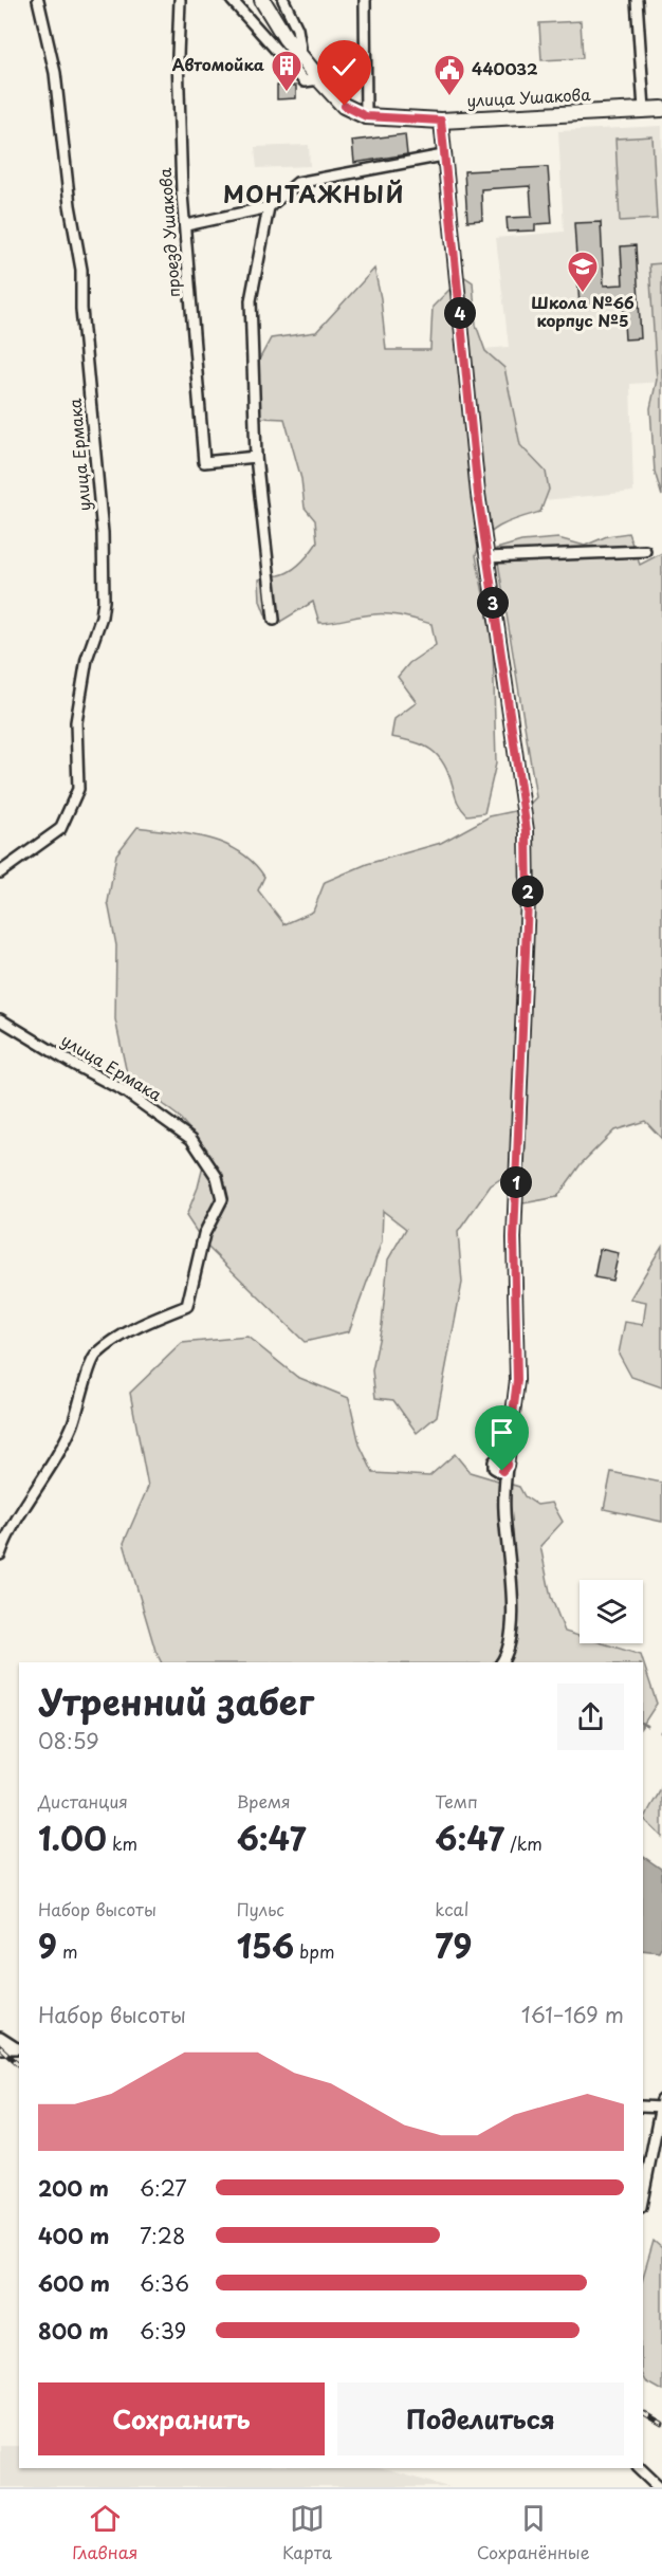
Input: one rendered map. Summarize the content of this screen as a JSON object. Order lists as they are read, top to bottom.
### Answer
{
  "streets": {
    "main road": ["улица Ушакова"],
    "street": ["проезд Ушакова", "улица Ермака"]
  },
  "districts": ["МОНТАЖНЫЙ"],
  "places": {
    "building": ["Автомойка"],
    "public building": ["440032"],
    "school or university": ["Школа №66 корпус №5"]
  },
  "page": {
    "pins": [
      "4",
      "3",
      "2",
      "1"
    ],
    "heading": ["Утренний забег", "08:59"],
    "stats": [
      ["Дистанция", "1.00 km"],
      ["Время", "6:47"],
      ["Темп", "6:47 /km"],
      ["Набор высоты", "9 m"],
      ["Пульс", "156 bpm"],
      ["kcal", "79"]
    ],
    "chart": ["Набор высоты", "161–169 m"],
    "list": [
      {
        "name": "200 m",
        "note": "6:27"
      },
      {
        "name": "400 m",
        "note": "7:28"
      },
      {
        "name": "600 m",
        "note": "6:36"
      },
      {
        "name": "800 m",
        "note": "6:39"
      }
    ],
    "buttons": ["Сохранить", "Поделиться"],
    "tabs": ["Главная", "Карта", "Сохранённые"]
  }
}
